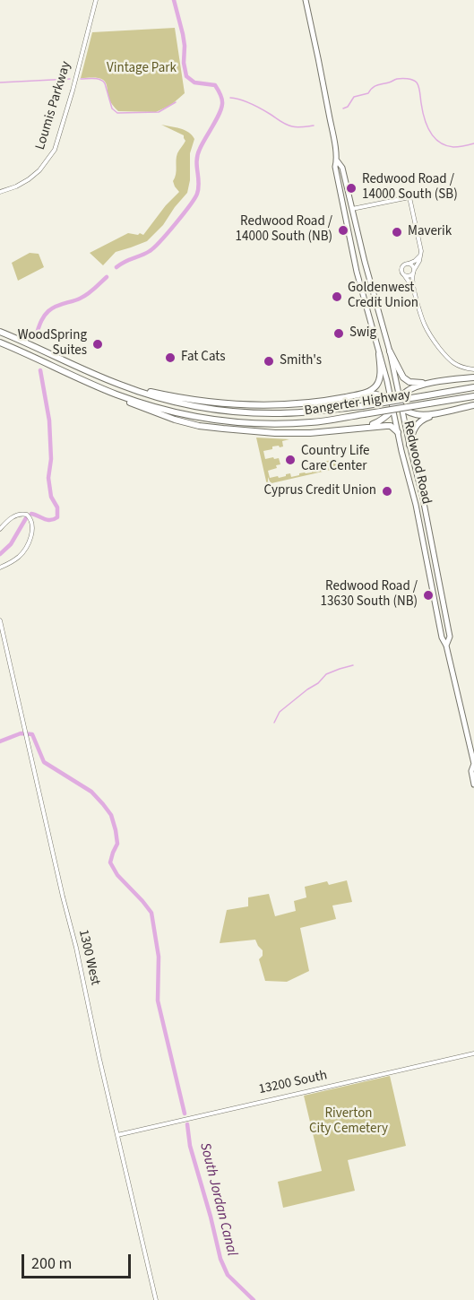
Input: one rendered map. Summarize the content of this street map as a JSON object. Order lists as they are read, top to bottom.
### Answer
{
  "streets": {
    "highway": ["Bangerter Highway"],
    "main road": ["Redwood Road"],
    "street": ["Loumis Parkway", "1300 West", "13200 South"]
  },
  "crossings": [
    ["1300 West", "13200 South"]
  ],
  "water": ["South Jordan Canal"],
  "parks": ["Vintage Park", "Riverton City Cemetery"],
  "places": [
    "Redwood Road / 14000 South (SB)",
    "Redwood Road / 14000 South (NB)",
    "Maverik",
    "Goldenwest Credit Union",
    "Swig",
    "WoodSpring Suites",
    "Fat Cats",
    "Smith's",
    "Country Life Care Center",
    "Cyprus Credit Union",
    "Redwood Road / 13630 South (NB)"
  ],
  "scale_bar": "200 m"
}
